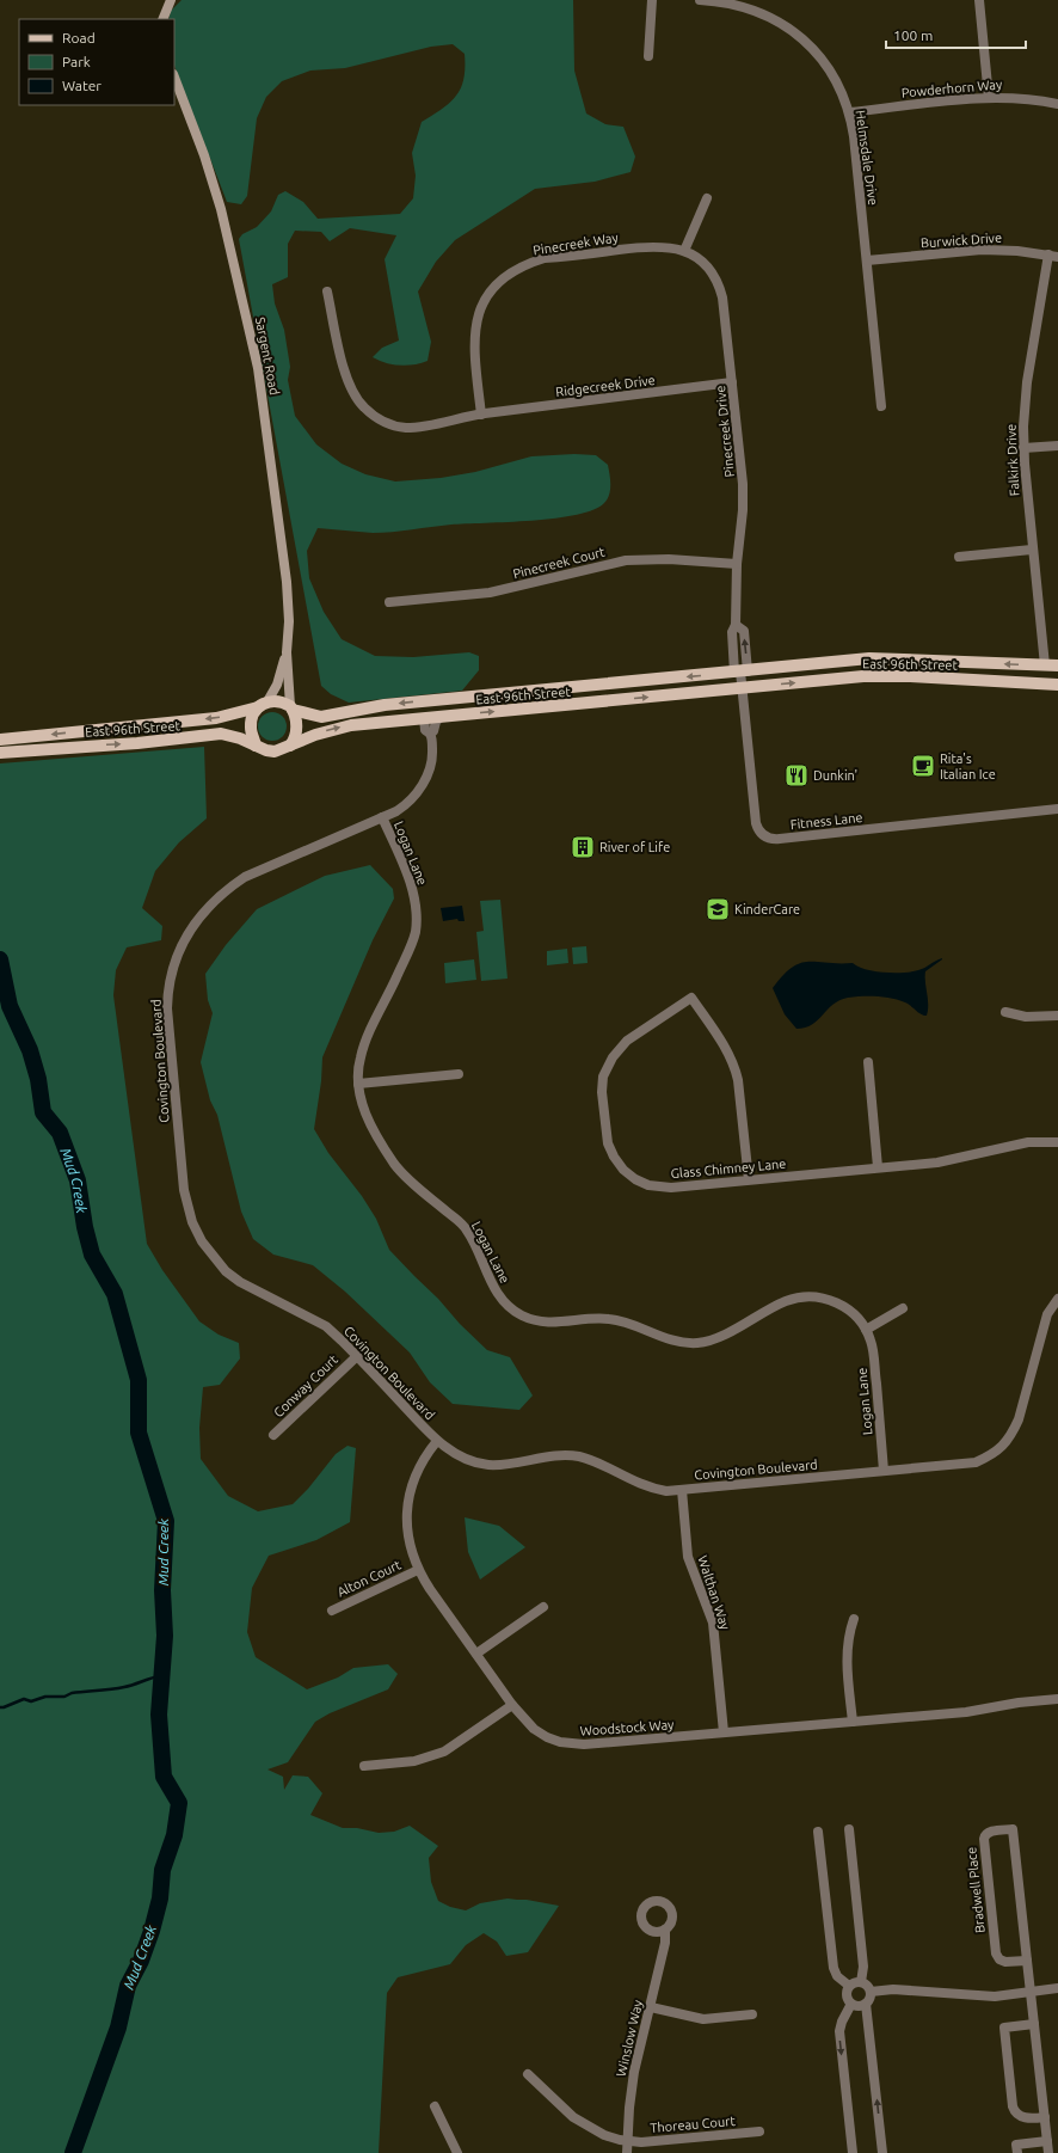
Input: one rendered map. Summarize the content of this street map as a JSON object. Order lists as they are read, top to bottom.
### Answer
{
  "streets": {
    "main road": ["East 96th Street"],
    "street": [
      "Powderhorn Way",
      "Helmsdale Drive",
      "Burwick Drive",
      "Pinecreek Way",
      "Sargent Road",
      "Ridgecreek Drive",
      "Pinecreek Drive",
      "Falkirk Drive",
      "Pinecreek Court",
      "Fitness Lane",
      "Logan Lane",
      "Covington Boulevard",
      "Glass Chimney Lane",
      "Conway Court",
      "Alton Court",
      "Walthan Way",
      "Woodstock Way",
      "Bradwell Place",
      "Winslow Way",
      "Thoreau Court"
    ]
  },
  "crossings": [
    ["Powderhorn Way", "Helmsdale Drive"],
    ["Helmsdale Drive", "Burwick Drive"],
    ["Burwick Drive", "Falkirk Drive"],
    ["Pinecreek Way", "Ridgecreek Drive"],
    ["Pinecreek Way", "Pinecreek Drive"],
    ["Sargent Road", "East 96th Street"],
    ["Ridgecreek Drive", "Pinecreek Drive"],
    ["Pinecreek Drive", "Pinecreek Court"],
    ["Pinecreek Drive", "East 96th Street"],
    ["Pinecreek Drive", "Fitness Lane"],
    ["Falkirk Drive", "East 96th Street"],
    ["East 96th Street", "Fitness Lane"],
    ["East 96th Street", "Covington Boulevard"],
    ["Logan Lane", "Covington Boulevard"],
    ["Covington Boulevard", "Conway Court"],
    ["Covington Boulevard", "Walthan Way"],
    ["Covington Boulevard", "Woodstock Way"],
    ["Alton Court", "Woodstock Way"],
    ["Walthan Way", "Woodstock Way"],
    ["Winslow Way", "Thoreau Court"]
  ],
  "water": ["Mud Creek"],
  "places": {
    "cafe": ["Rita's Italian Ice"],
    "restaurant": ["Dunkin'"],
    "building": ["River of Life"],
    "school or university": ["KinderCare"]
  },
  "legend": ["Road", "Park", "Water"],
  "scale_bar": "100 m"
}
